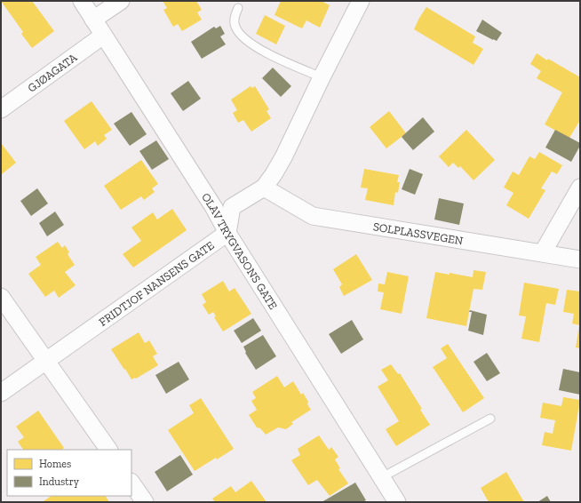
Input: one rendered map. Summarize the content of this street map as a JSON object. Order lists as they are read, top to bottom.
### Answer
{
  "streets": {
    "street": [
      "GJØAGATA",
      "SOLPLASSVEGEN",
      "OLAV TRYGVASONS GATE",
      "FRIDTJOF NANSENS GATE"
    ]
  },
  "crossings": [
    ["GJØAGATA", "OLAV TRYGVASONS GATE"],
    ["OLAV TRYGVASONS GATE", "FRIDTJOF NANSENS GATE"]
  ],
  "legend": ["Homes", "Industry"]
}
